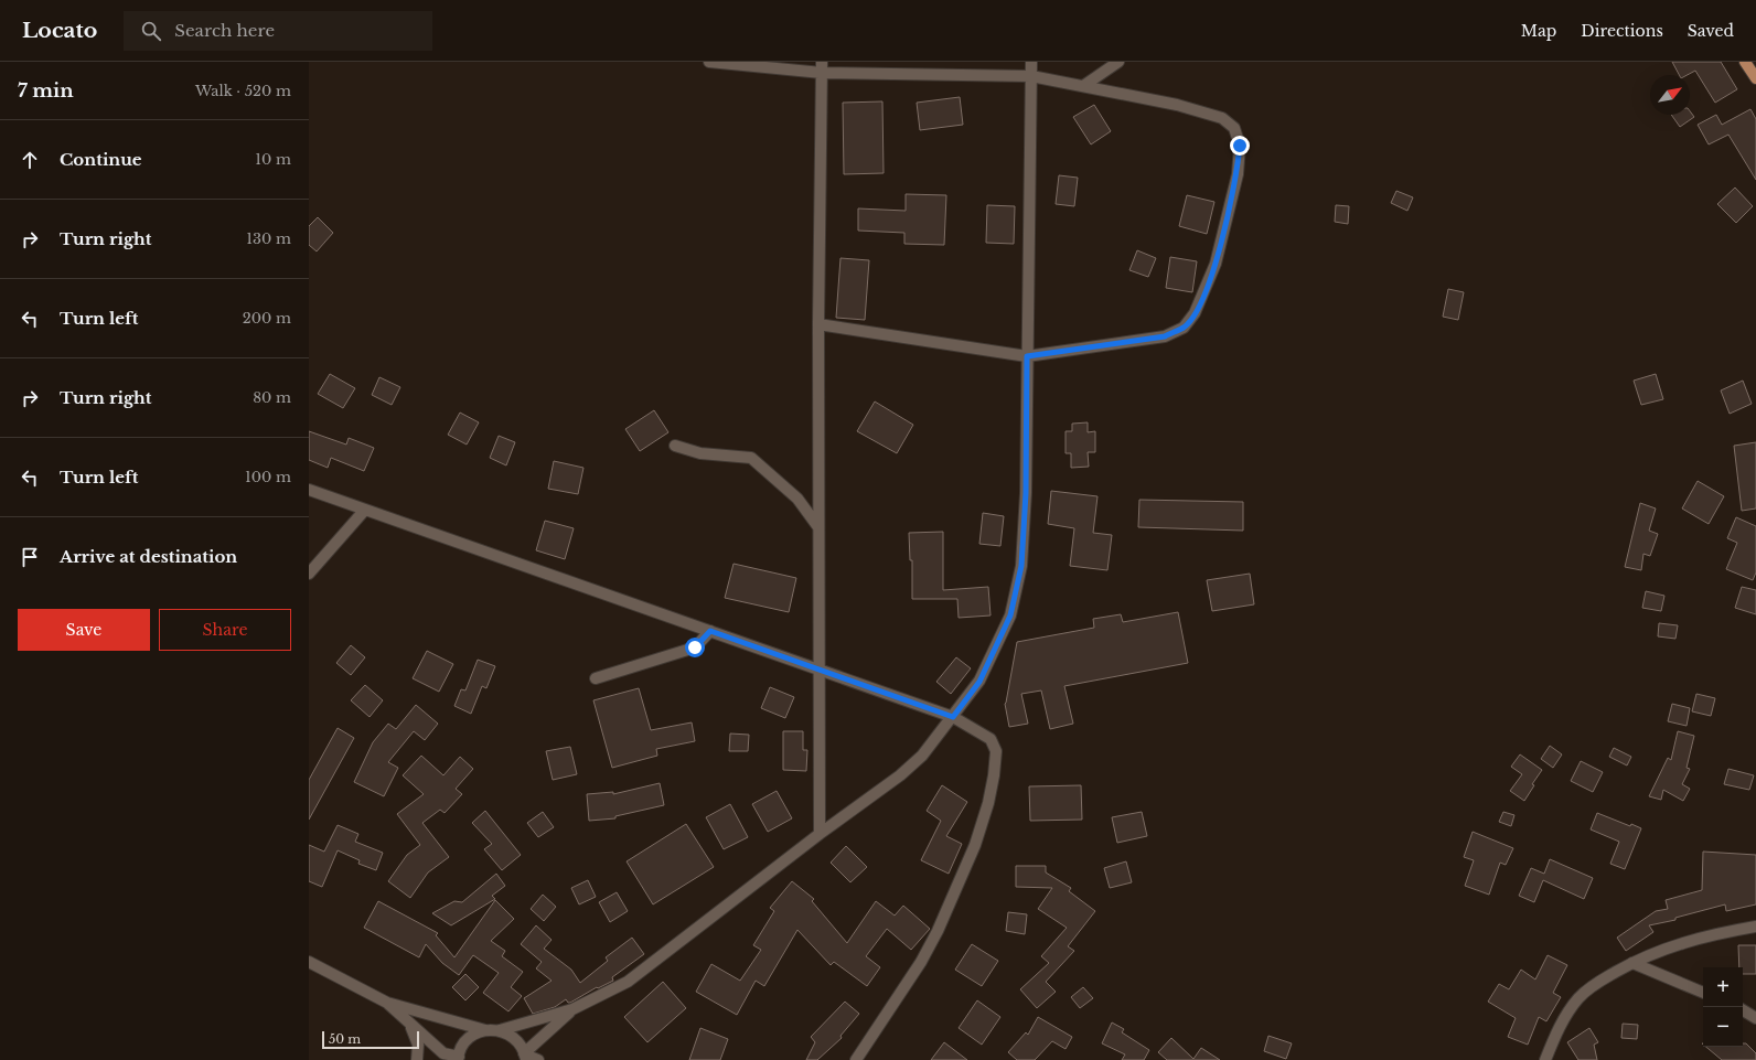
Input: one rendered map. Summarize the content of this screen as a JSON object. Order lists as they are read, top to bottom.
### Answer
{
  "scale_bar": "50 m",
  "north": "top right",
  "page": {
    "header": "Locato",
    "search": "Search here",
    "nav": ["Map", "Directions", "Saved"],
    "heading": ["7 min", "Walk · 520 m"],
    "list": [
      ["Continue", "10 m"],
      ["Turn right", "130 m"],
      ["Turn left", "200 m"],
      ["Turn right", "80 m"],
      ["Turn left", "100 m"],
      "Arrive at destination"
    ],
    "buttons": ["Save", "Share"],
    "map_buttons": ["+", "−"],
    "scale": "50 m"
  }
}
